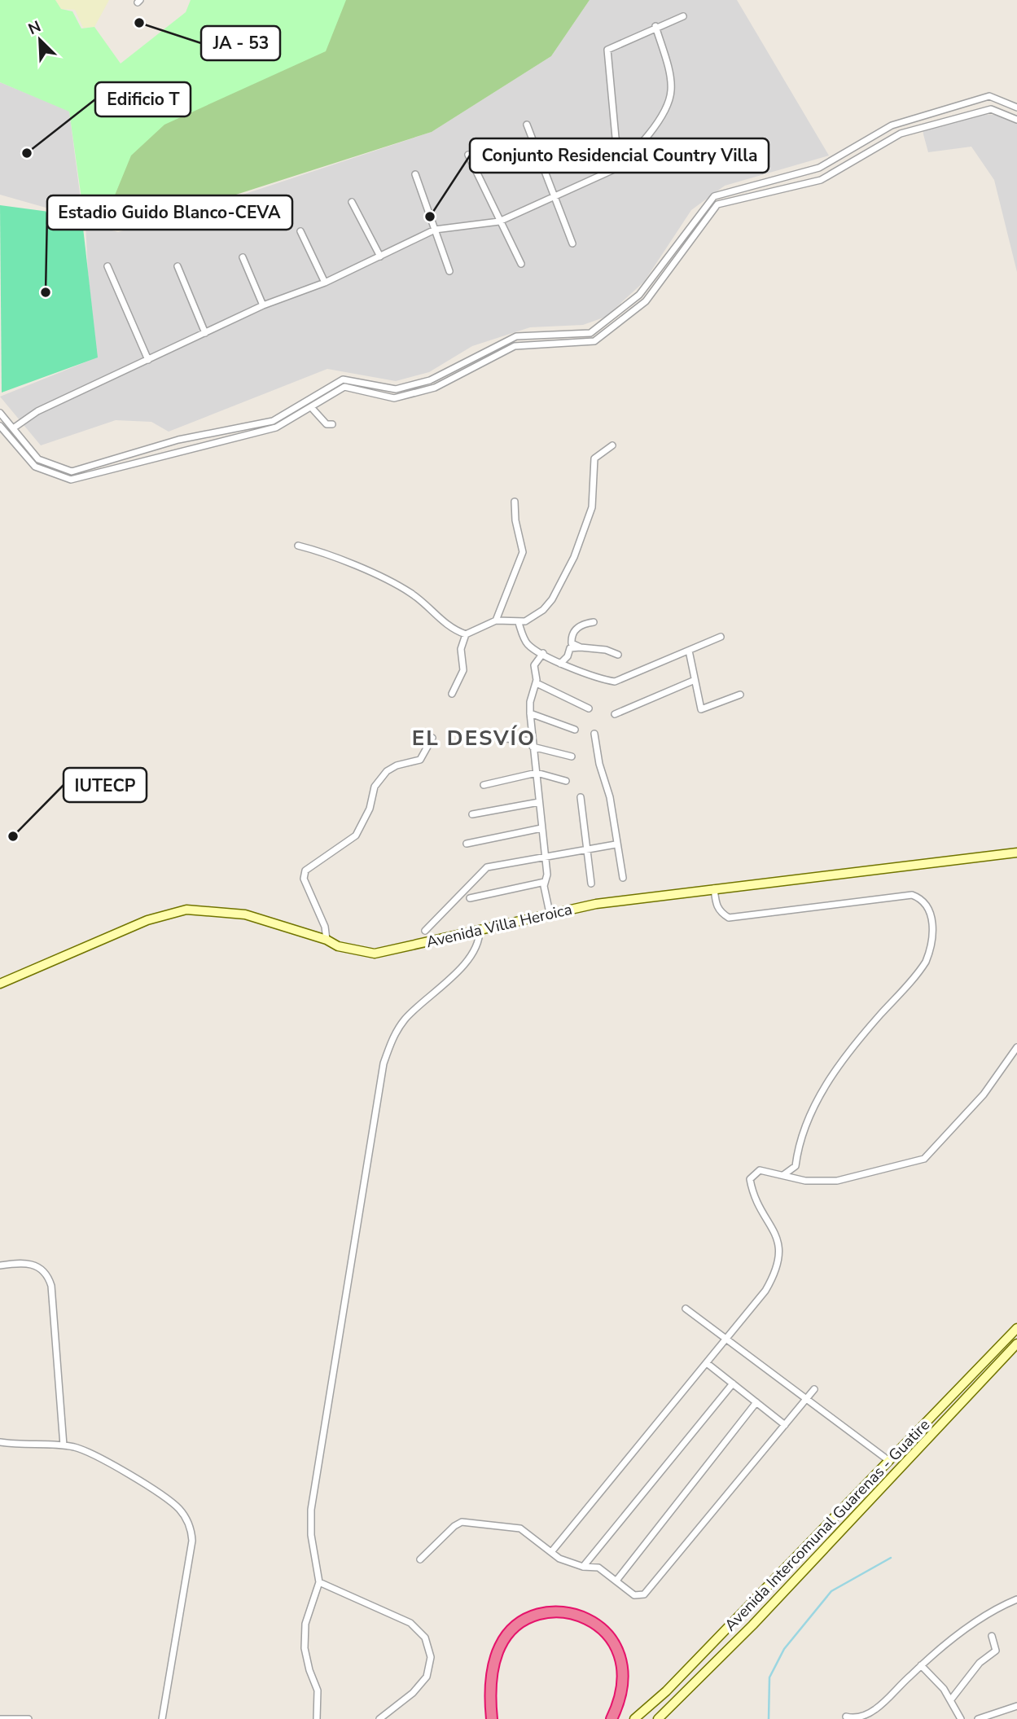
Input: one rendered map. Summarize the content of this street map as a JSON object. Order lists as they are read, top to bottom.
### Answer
{
  "streets": {
    "main road": ["Avenida Villa Heroica", "Avenida Intercomunal Guarenas - Guatire"]
  },
  "districts": ["EL DESVÍO"],
  "places": [
    "JA - 53",
    "Edificio T",
    "Conjunto Residencial Country Villa",
    "Estadio Guido Blanco-CEVA",
    "IUTECP"
  ],
  "north": "top left"
}
